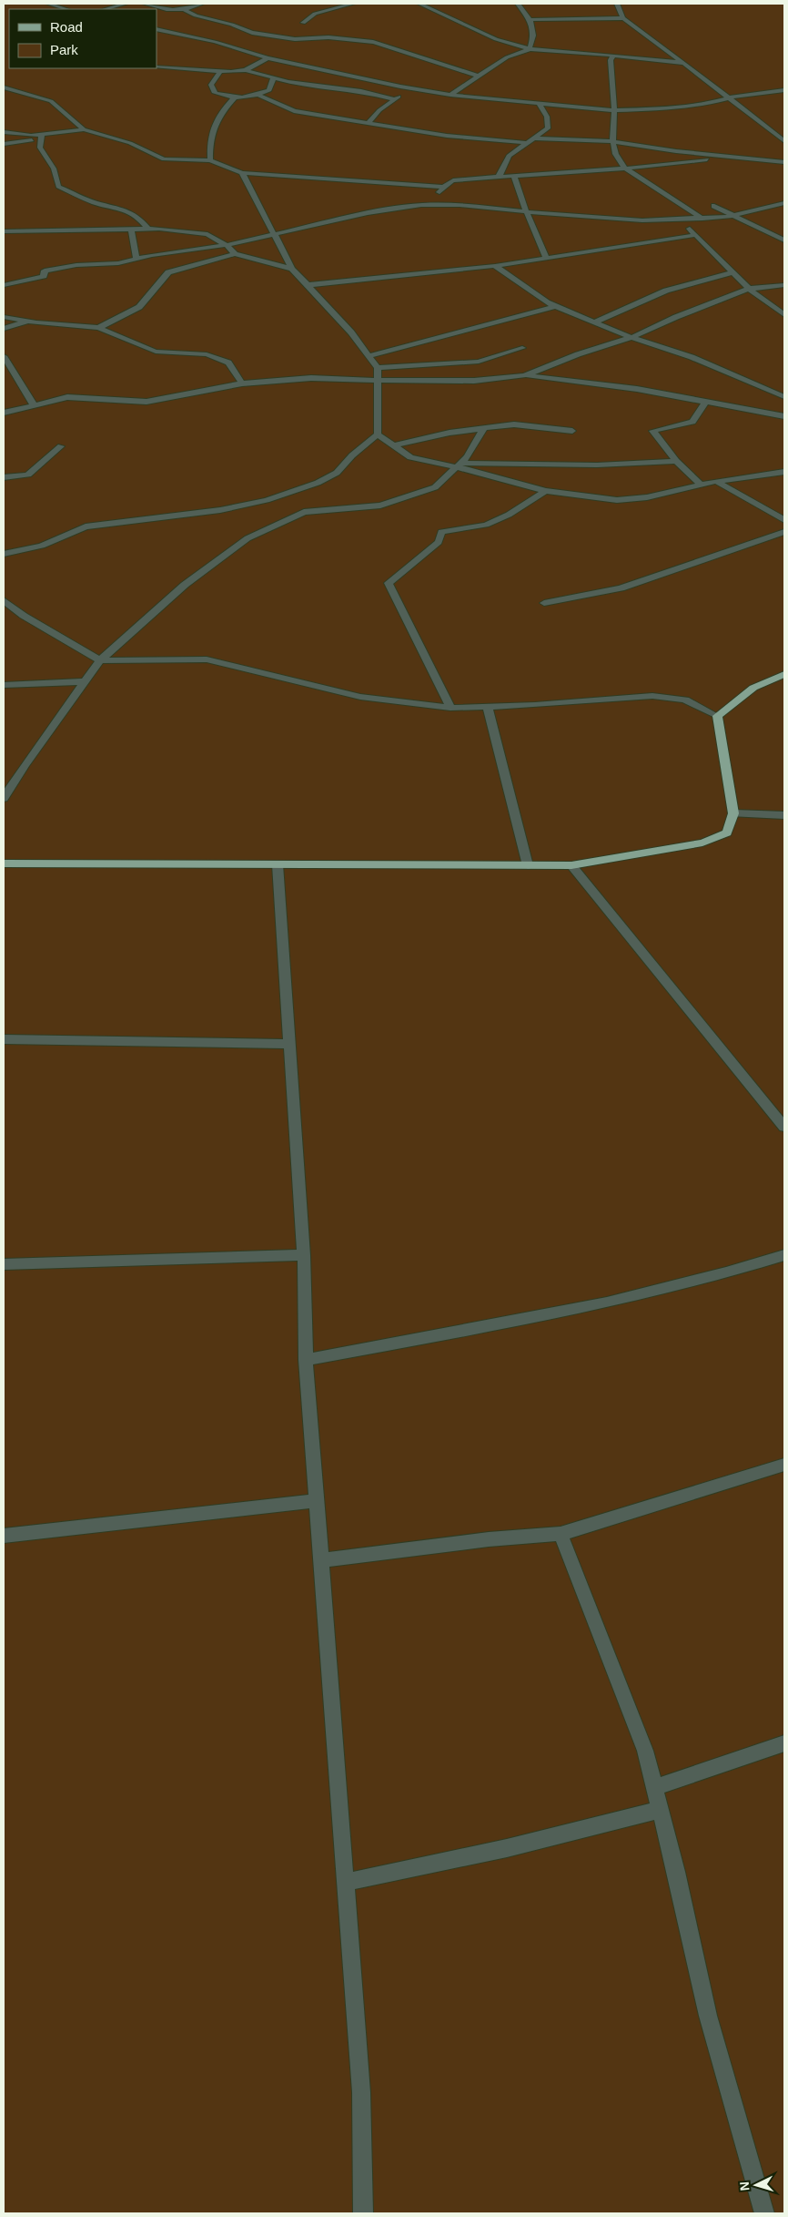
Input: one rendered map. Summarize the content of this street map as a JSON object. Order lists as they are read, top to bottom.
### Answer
{
  "legend": ["Road", "Park"],
  "north": "left"
}
